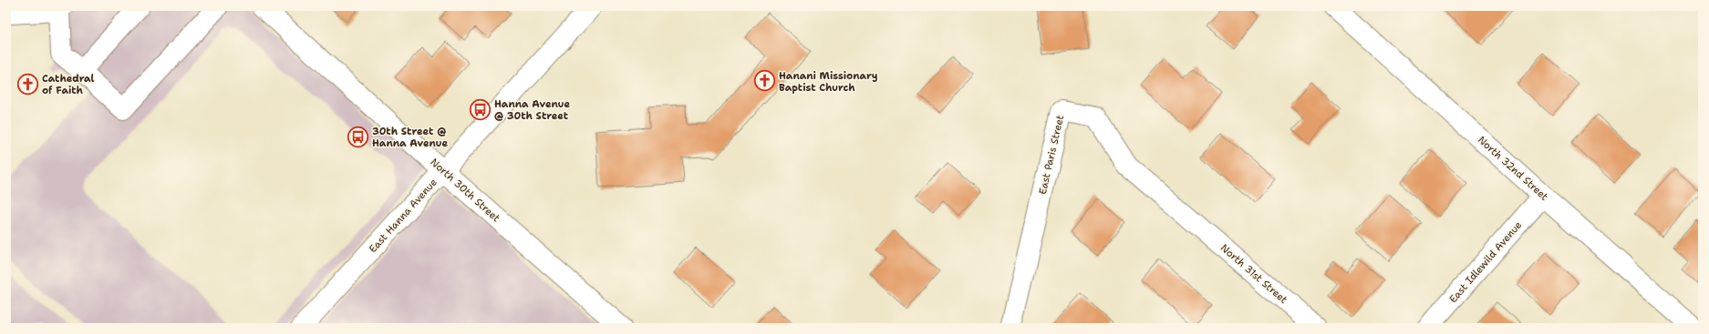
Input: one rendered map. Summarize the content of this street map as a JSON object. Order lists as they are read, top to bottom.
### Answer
{
  "streets": {
    "street": [
      "East Paris Street",
      "North 32nd Street",
      "North 30th Street",
      "East Hanna Avenue",
      "East Idlewild Avenue",
      "North 31st Street"
    ]
  },
  "crossings": [
    ["East Paris Street", "North 31st Street"],
    ["North 32nd Street", "East Idlewild Avenue"],
    ["North 30th Street", "East Hanna Avenue"]
  ],
  "places": {
    "church": ["Hanani Missionary Baptist Church", "Cathedral of Faith"],
    "bus stop": ["Hanna Avenue @ 30th Street", "30th Street @ Hanna Avenue"]
  }
}
